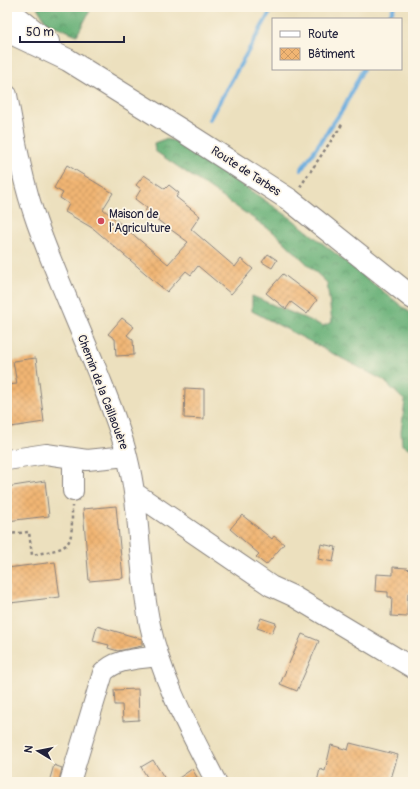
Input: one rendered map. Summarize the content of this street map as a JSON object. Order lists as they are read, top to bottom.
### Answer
{
  "streets": {
    "main road": ["Route de Tarbes"],
    "street": ["Chemin de la Caillaouère"]
  },
  "places": ["Maison de l'Agriculture"],
  "legend": ["Route", "Bâtiment"],
  "scale_bar": "50 m",
  "north": "left"
}
